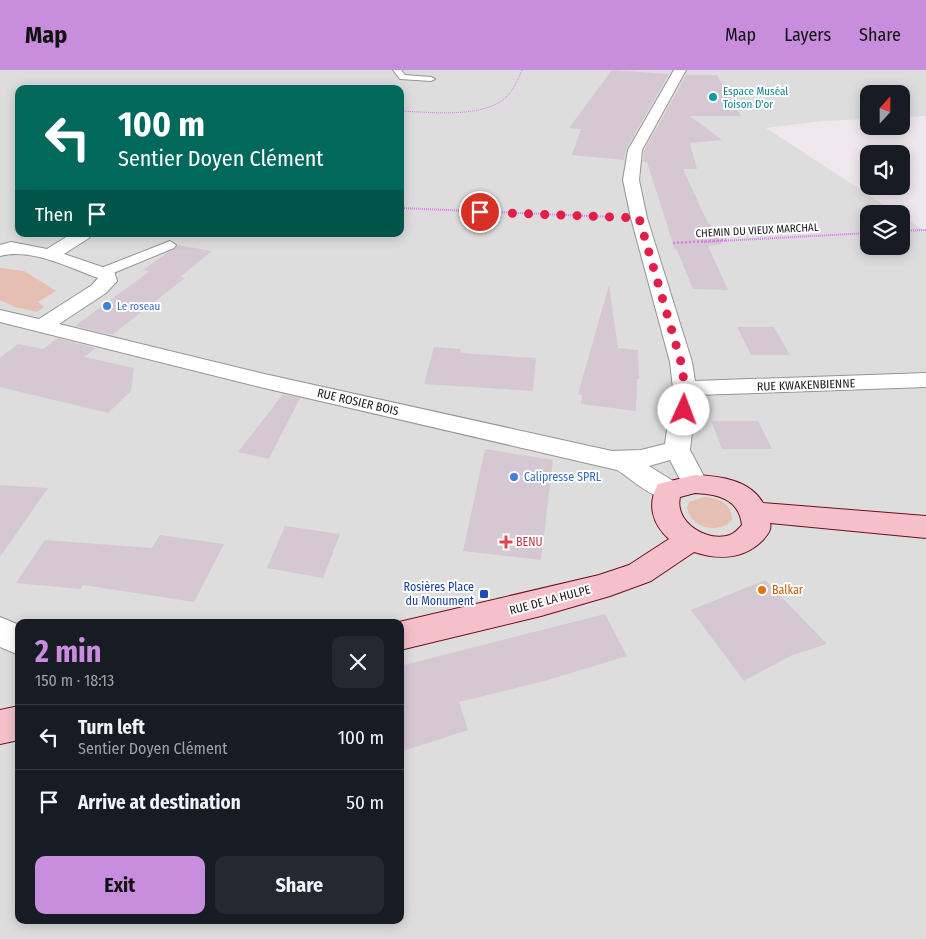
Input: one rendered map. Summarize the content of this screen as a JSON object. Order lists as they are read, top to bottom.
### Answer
{
  "streets": {
    "street": ["RUE KWAKENBIENNE", "RUE ROSIER BOIS", "RUE DE LA HULPE"],
    "path": ["CHEMIN DU VIEUX MARCHAL"]
  },
  "crossings": [
    ["RUE ROSIER BOIS", "RUE DE LA HULPE"]
  ],
  "places": {
    "other": [
      "Espace Muséal Toison D'or",
      "Le roseau",
      "Calipresse SPRL",
      "Balkar"
    ],
    "health": ["BENU"],
    "transit": ["Rosières Place du Monument"]
  },
  "north": "top",
  "page": {
    "header": "Map",
    "nav": ["Map", "Layers", "Share"],
    "turn": ["100 m", "Sentier Doyen Clément"],
    "then": "Then",
    "heading": ["2 min", "150 m · 18:13"],
    "list": [
      {
        "name": "Turn left",
        "note": "Sentier Doyen Clément",
        "value": "100 m"
      },
      {
        "name": "Arrive at destination",
        "value": "50 m"
      }
    ],
    "buttons": ["Exit", "Share"]
  }
}
